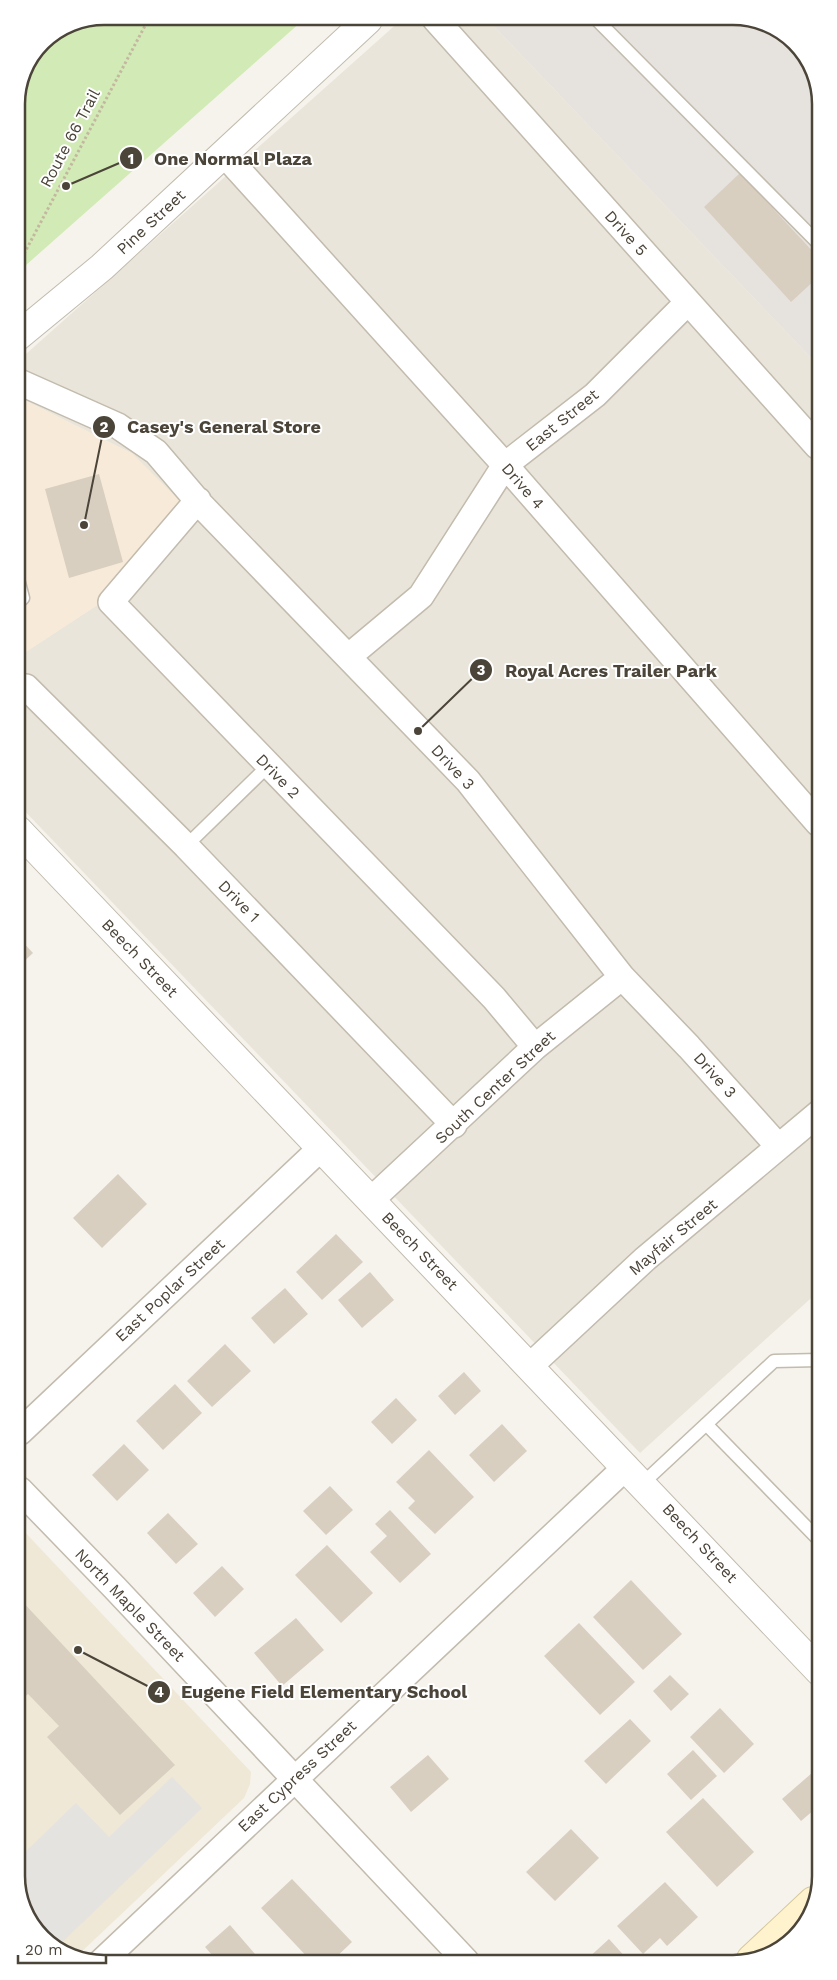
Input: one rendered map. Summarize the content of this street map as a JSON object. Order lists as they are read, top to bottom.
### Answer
{
  "streets": {
    "street": [
      "Pine Street",
      "Drive 5",
      "East Street",
      "Drive 4",
      "Drive 3",
      "Drive 2",
      "Drive 1",
      "Beech Street",
      "South Center Street",
      "Mayfair Street",
      "East Poplar Street",
      "North Maple Street",
      "East Cypress Street"
    ],
    "path": ["Route 66 Trail"]
  },
  "crossings": [
    ["Pine Street", "Drive 4"],
    ["Drive 5", "East Street"],
    ["East Street", "Drive 4"],
    ["East Street", "Drive 3"],
    ["Drive 3", "Drive 2"],
    ["Drive 3", "South Center Street"],
    ["Drive 3", "Mayfair Street"],
    ["Drive 2", "South Center Street"],
    ["Drive 1", "South Center Street"],
    ["Beech Street", "South Center Street"],
    ["Beech Street", "Mayfair Street"],
    ["Beech Street", "East Poplar Street"],
    ["Beech Street", "East Cypress Street"],
    ["North Maple Street", "East Cypress Street"]
  ],
  "places": [
    "One Normal Plaza",
    "Casey's General Store",
    "Royal Acres Trailer Park",
    "Eugene Field Elementary School"
  ],
  "scale_bar": "20 m"
}
